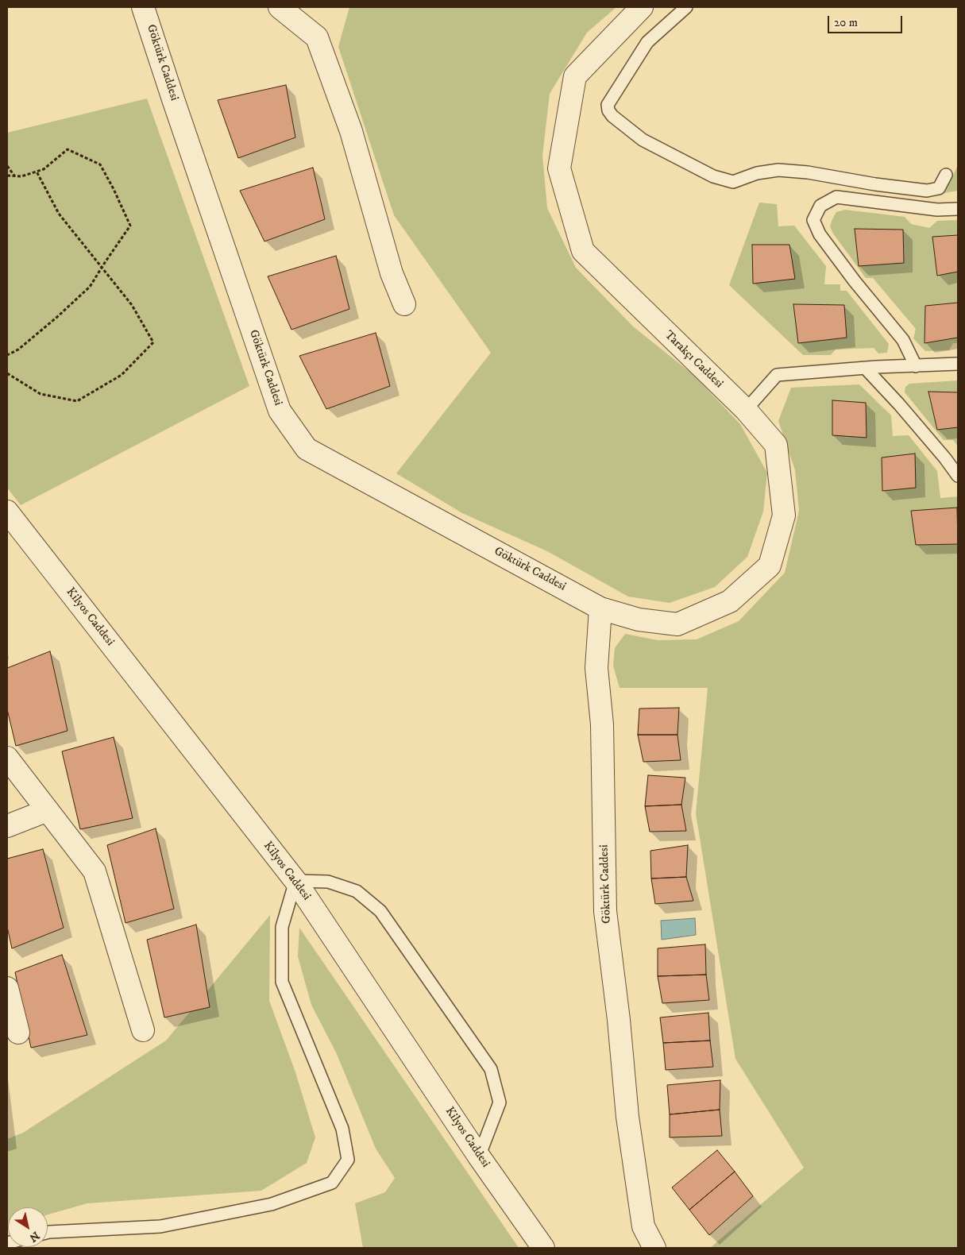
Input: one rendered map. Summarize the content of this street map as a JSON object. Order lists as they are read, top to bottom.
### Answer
{
  "streets": {
    "street": ["Göktürk Caddesi", "Tarakçı Caddesi", "Kilyos Caddesi"]
  },
  "crossings": [
    ["Göktürk Caddesi", "Tarakçı Caddesi"]
  ],
  "scale_bar": "20 m",
  "north": "bottom right"
}
